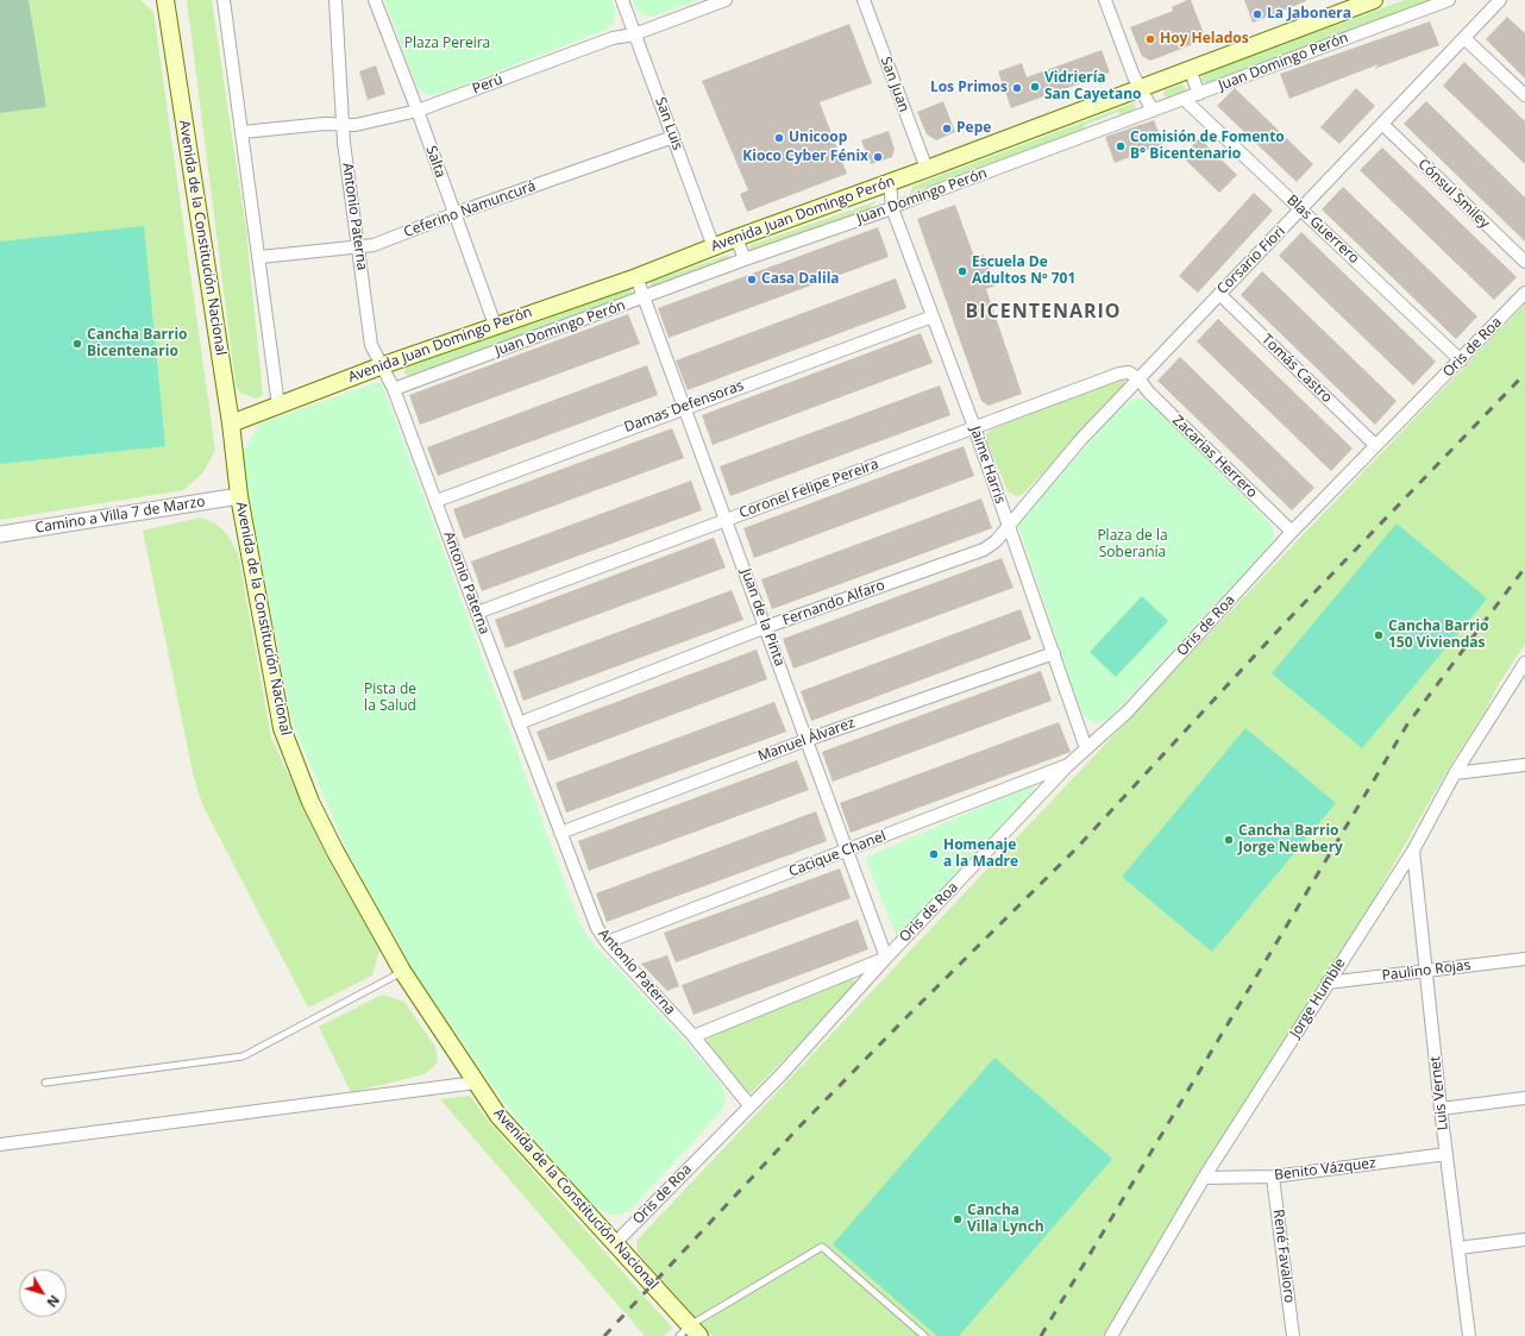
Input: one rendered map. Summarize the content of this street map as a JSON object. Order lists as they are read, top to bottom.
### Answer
{
  "streets": {
    "main road": ["Avenida Juan Domingo Perón", "Avenida de la Constitución Nacional"],
    "street": [
      "Juan Domingo Perón",
      "Perú",
      "San Juan",
      "San Luis",
      "Salta",
      "Cónsul Smiley",
      "Ceferino Namuncurá",
      "Antonio Paterna",
      "Blas Guerrero",
      "Corsario Fiori",
      "Oris de Roa",
      "Tomás Castro",
      "Damas Defensoras",
      "Zacarias Herrero",
      "Jaime Harris",
      "Coronel Felipe Pereira",
      "Camino a Villa 7 de Marzo",
      "Fernando Alfaro",
      "Juan de la Pinta",
      "Manuel Álvarez",
      "Cacique Chanel",
      "Paulino Rojas",
      "Jorge Humble",
      "Luis Vernet",
      "Benito Vázquez",
      "René Favaloro"
    ]
  },
  "crossings": [
    ["Juan Domingo Perón", "Antonio Paterna"],
    ["Juan Domingo Perón", "Blas Guerrero"],
    ["Juan Domingo Perón", "Jaime Harris"],
    ["Juan Domingo Perón", "Juan de la Pinta"],
    ["Perú", "San Luis"],
    ["Perú", "Salta"],
    ["Perú", "Antonio Paterna"],
    ["San Juan", "Avenida Juan Domingo Perón"],
    ["San Luis", "Ceferino Namuncurá"],
    ["San Luis", "Avenida Juan Domingo Perón"],
    ["Salta", "Ceferino Namuncurá"],
    ["Salta", "Avenida Juan Domingo Perón"],
    ["Cónsul Smiley", "Corsario Fiori"],
    ["Ceferino Namuncurá", "Antonio Paterna"],
    ["Avenida Juan Domingo Perón", "Antonio Paterna"],
    ["Avenida Juan Domingo Perón", "Avenida de la Constitución Nacional"],
    ["Avenida Juan Domingo Perón", "Jaime Harris"],
    ["Avenida Juan Domingo Perón", "Juan de la Pinta"],
    ["Antonio Paterna", "Oris de Roa"],
    ["Antonio Paterna", "Damas Defensoras"],
    ["Antonio Paterna", "Coronel Felipe Pereira"],
    ["Antonio Paterna", "Fernando Alfaro"],
    ["Antonio Paterna", "Manuel Álvarez"],
    ["Antonio Paterna", "Cacique Chanel"],
    ["Blas Guerrero", "Corsario Fiori"],
    ["Blas Guerrero", "Oris de Roa"],
    ["Avenida de la Constitución Nacional", "Oris de Roa"],
    ["Avenida de la Constitución Nacional", "Camino a Villa 7 de Marzo"],
    ["Corsario Fiori", "Tomás Castro"],
    ["Corsario Fiori", "Zacarias Herrero"],
    ["Corsario Fiori", "Jaime Harris"],
    ["Corsario Fiori", "Coronel Felipe Pereira"],
    ["Corsario Fiori", "Fernando Alfaro"],
    ["Oris de Roa", "Tomás Castro"],
    ["Oris de Roa", "Zacarias Herrero"],
    ["Oris de Roa", "Jaime Harris"],
    ["Oris de Roa", "Juan de la Pinta"],
    ["Oris de Roa", "Cacique Chanel"],
    ["Damas Defensoras", "Jaime Harris"],
    ["Damas Defensoras", "Juan de la Pinta"],
    ["Zacarias Herrero", "Coronel Felipe Pereira"],
    ["Jaime Harris", "Coronel Felipe Pereira"],
    ["Jaime Harris", "Fernando Alfaro"],
    ["Jaime Harris", "Manuel Álvarez"],
    ["Coronel Felipe Pereira", "Juan de la Pinta"],
    ["Fernando Alfaro", "Juan de la Pinta"],
    ["Juan de la Pinta", "Manuel Álvarez"],
    ["Juan de la Pinta", "Cacique Chanel"],
    ["Paulino Rojas", "Jorge Humble"],
    ["Paulino Rojas", "Luis Vernet"],
    ["Jorge Humble", "Luis Vernet"],
    ["Jorge Humble", "Benito Vázquez"],
    ["Luis Vernet", "Benito Vázquez"],
    ["Benito Vázquez", "René Favaloro"]
  ],
  "districts": ["BICENTENARIO"],
  "parks": ["Plaza Pereira", "Plaza de la Soberanía", "Pista de la Salud"],
  "places": [
    "La Jabonera",
    "Hoy Helados",
    "Vidriería San Cayetano",
    "Los Primos",
    "Pepe",
    "Unicoop",
    "Comisión de Fomento B° Bicentenario",
    "Kioco Cyber Fénix",
    "Escuela De Adultos Nº 701",
    "Casa Dalila",
    "Cancha Barrio Bicentenario",
    "Cancha Barrio 150 Viviendas",
    "Cancha Barrio Jorge Newbery",
    "Homenaje a la Madre",
    "Cancha Villa Lynch"
  ],
  "north": "bottom right"
}
